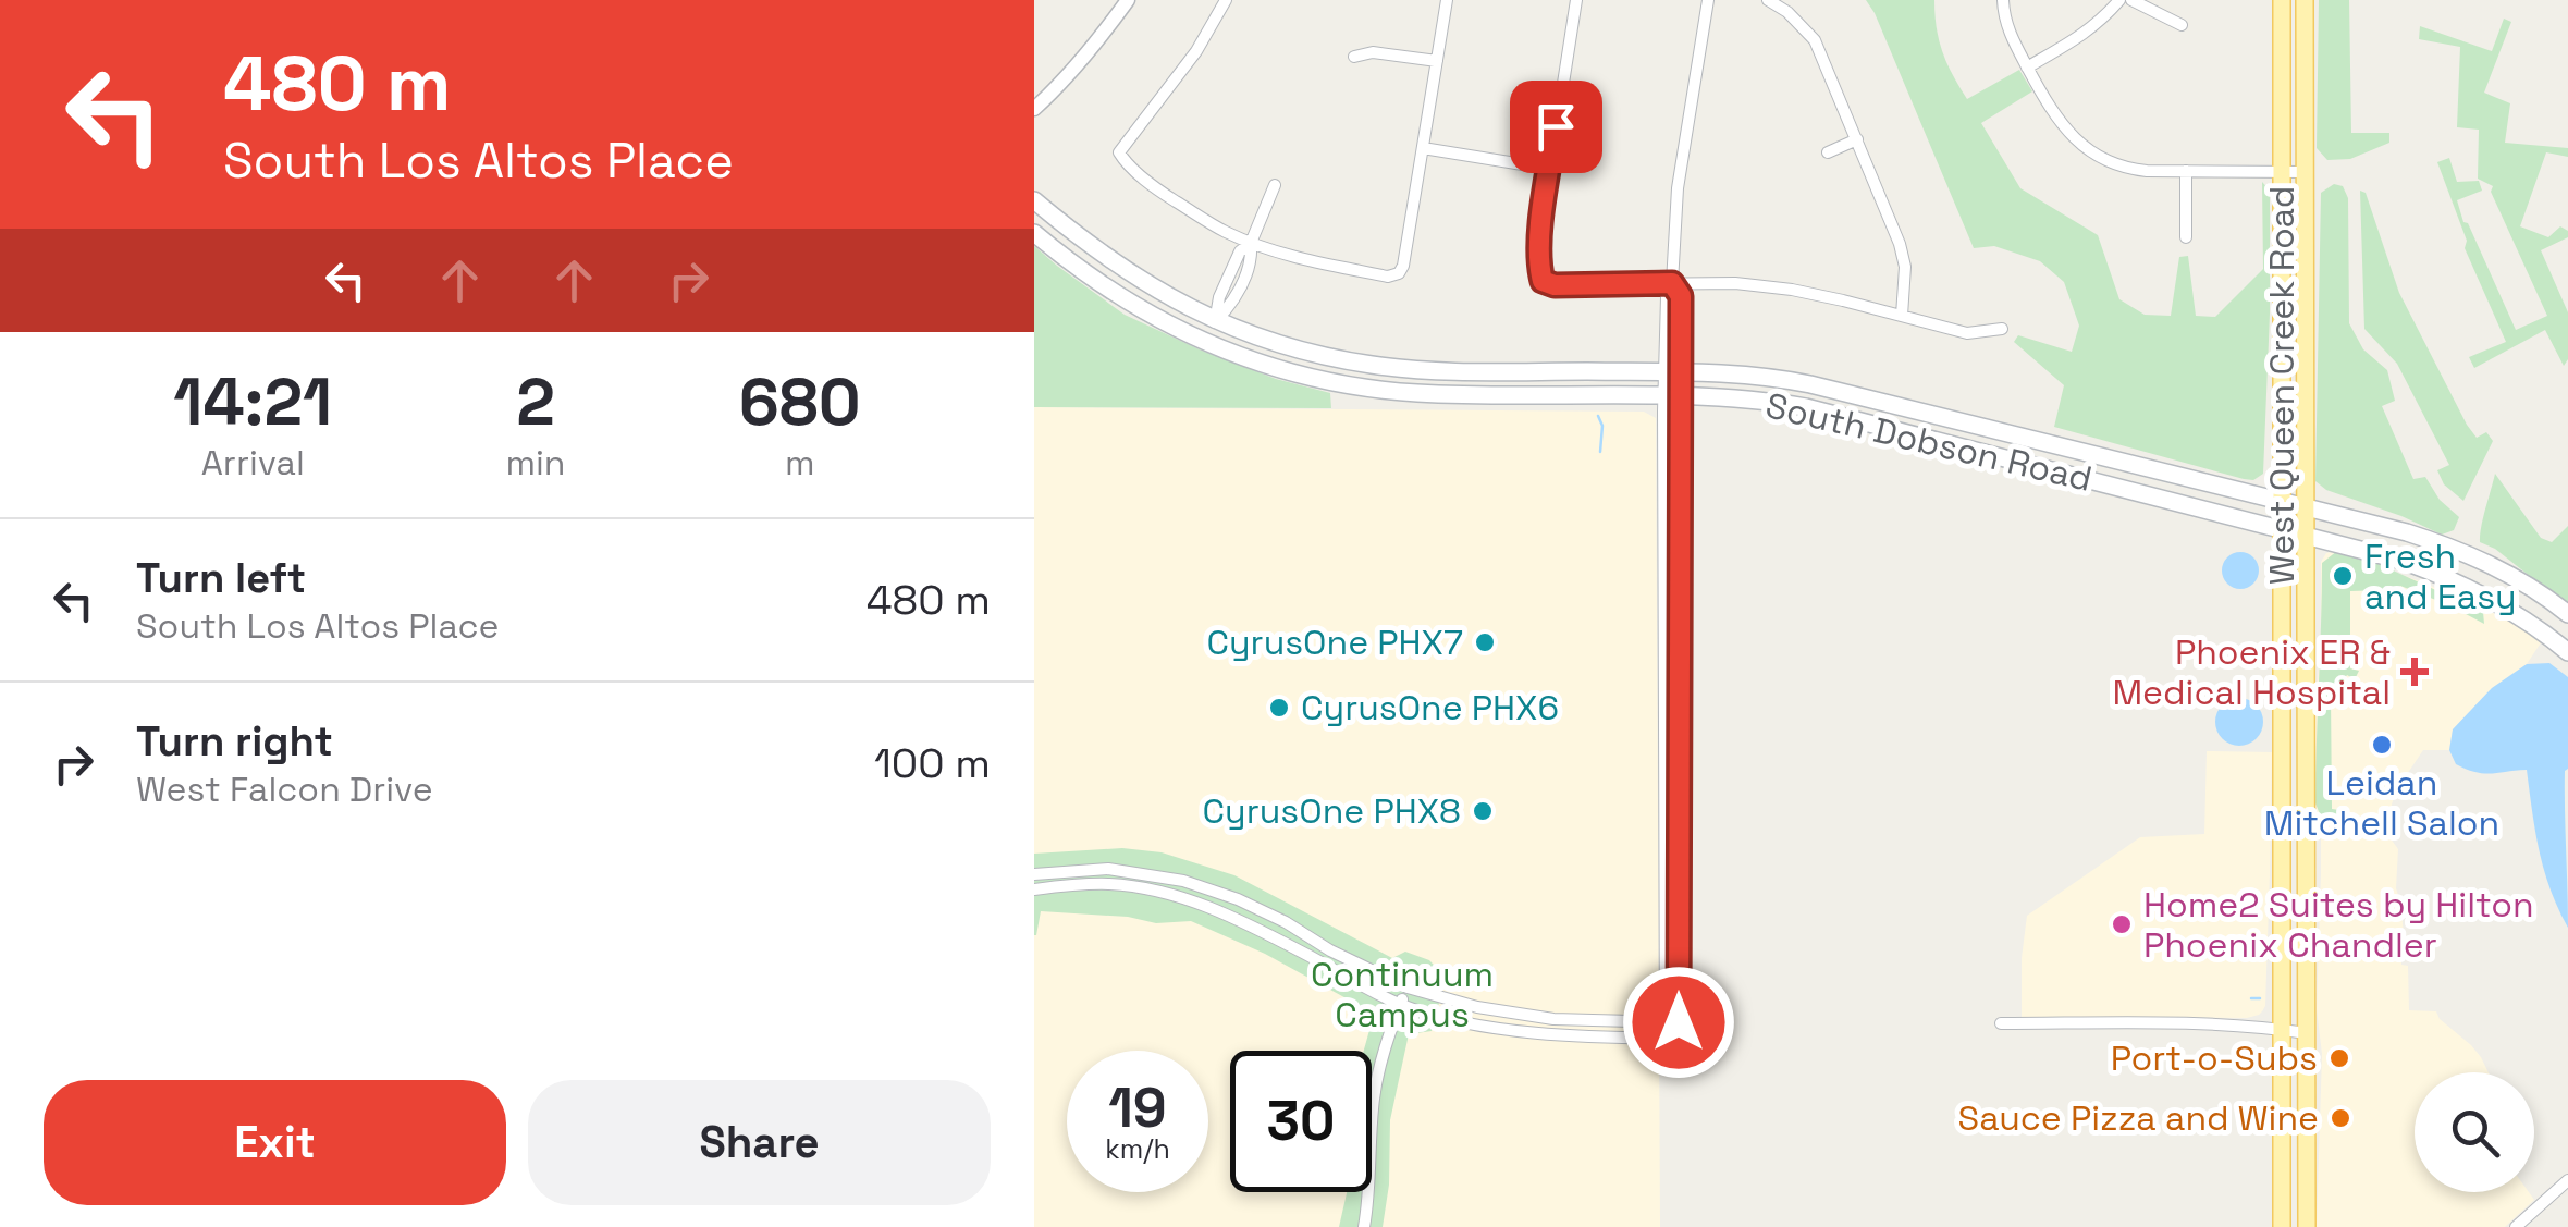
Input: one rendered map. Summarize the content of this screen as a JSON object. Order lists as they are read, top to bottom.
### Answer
{
  "streets": {
    "main road": ["West Queen Creek Road", "South Dobson Road"]
  },
  "crossings": [
    ["West Queen Creek Road", "South Dobson Road"]
  ],
  "parks": ["Continuum Campus"],
  "places": {
    "other": [
      "Fresh and Easy",
      "CyrusOne PHX7",
      "CyrusOne PHX6",
      "Leidan Mitchell Salon",
      "CyrusOne PHX8",
      "Home2 Suites by Hilton Phoenix Chandler",
      "Port-o-Subs",
      "Sauce Pizza and Wine"
    ],
    "health": ["Phoenix ER & Medical Hospital"]
  },
  "page": {
    "turn": ["480 m", "South Los Altos Place"],
    "eta": [
      "14:21",
      "Arrival",
      "2",
      "min",
      "680",
      "m"
    ],
    "list": [
      {
        "name": "Turn left",
        "note": "South Los Altos Place",
        "value": "480 m"
      },
      {
        "name": "Turn right",
        "note": "West Falcon Drive",
        "value": "100 m"
      }
    ],
    "speed": "19 km/h",
    "limit": "30",
    "buttons": ["Exit", "Share"]
  }
}
